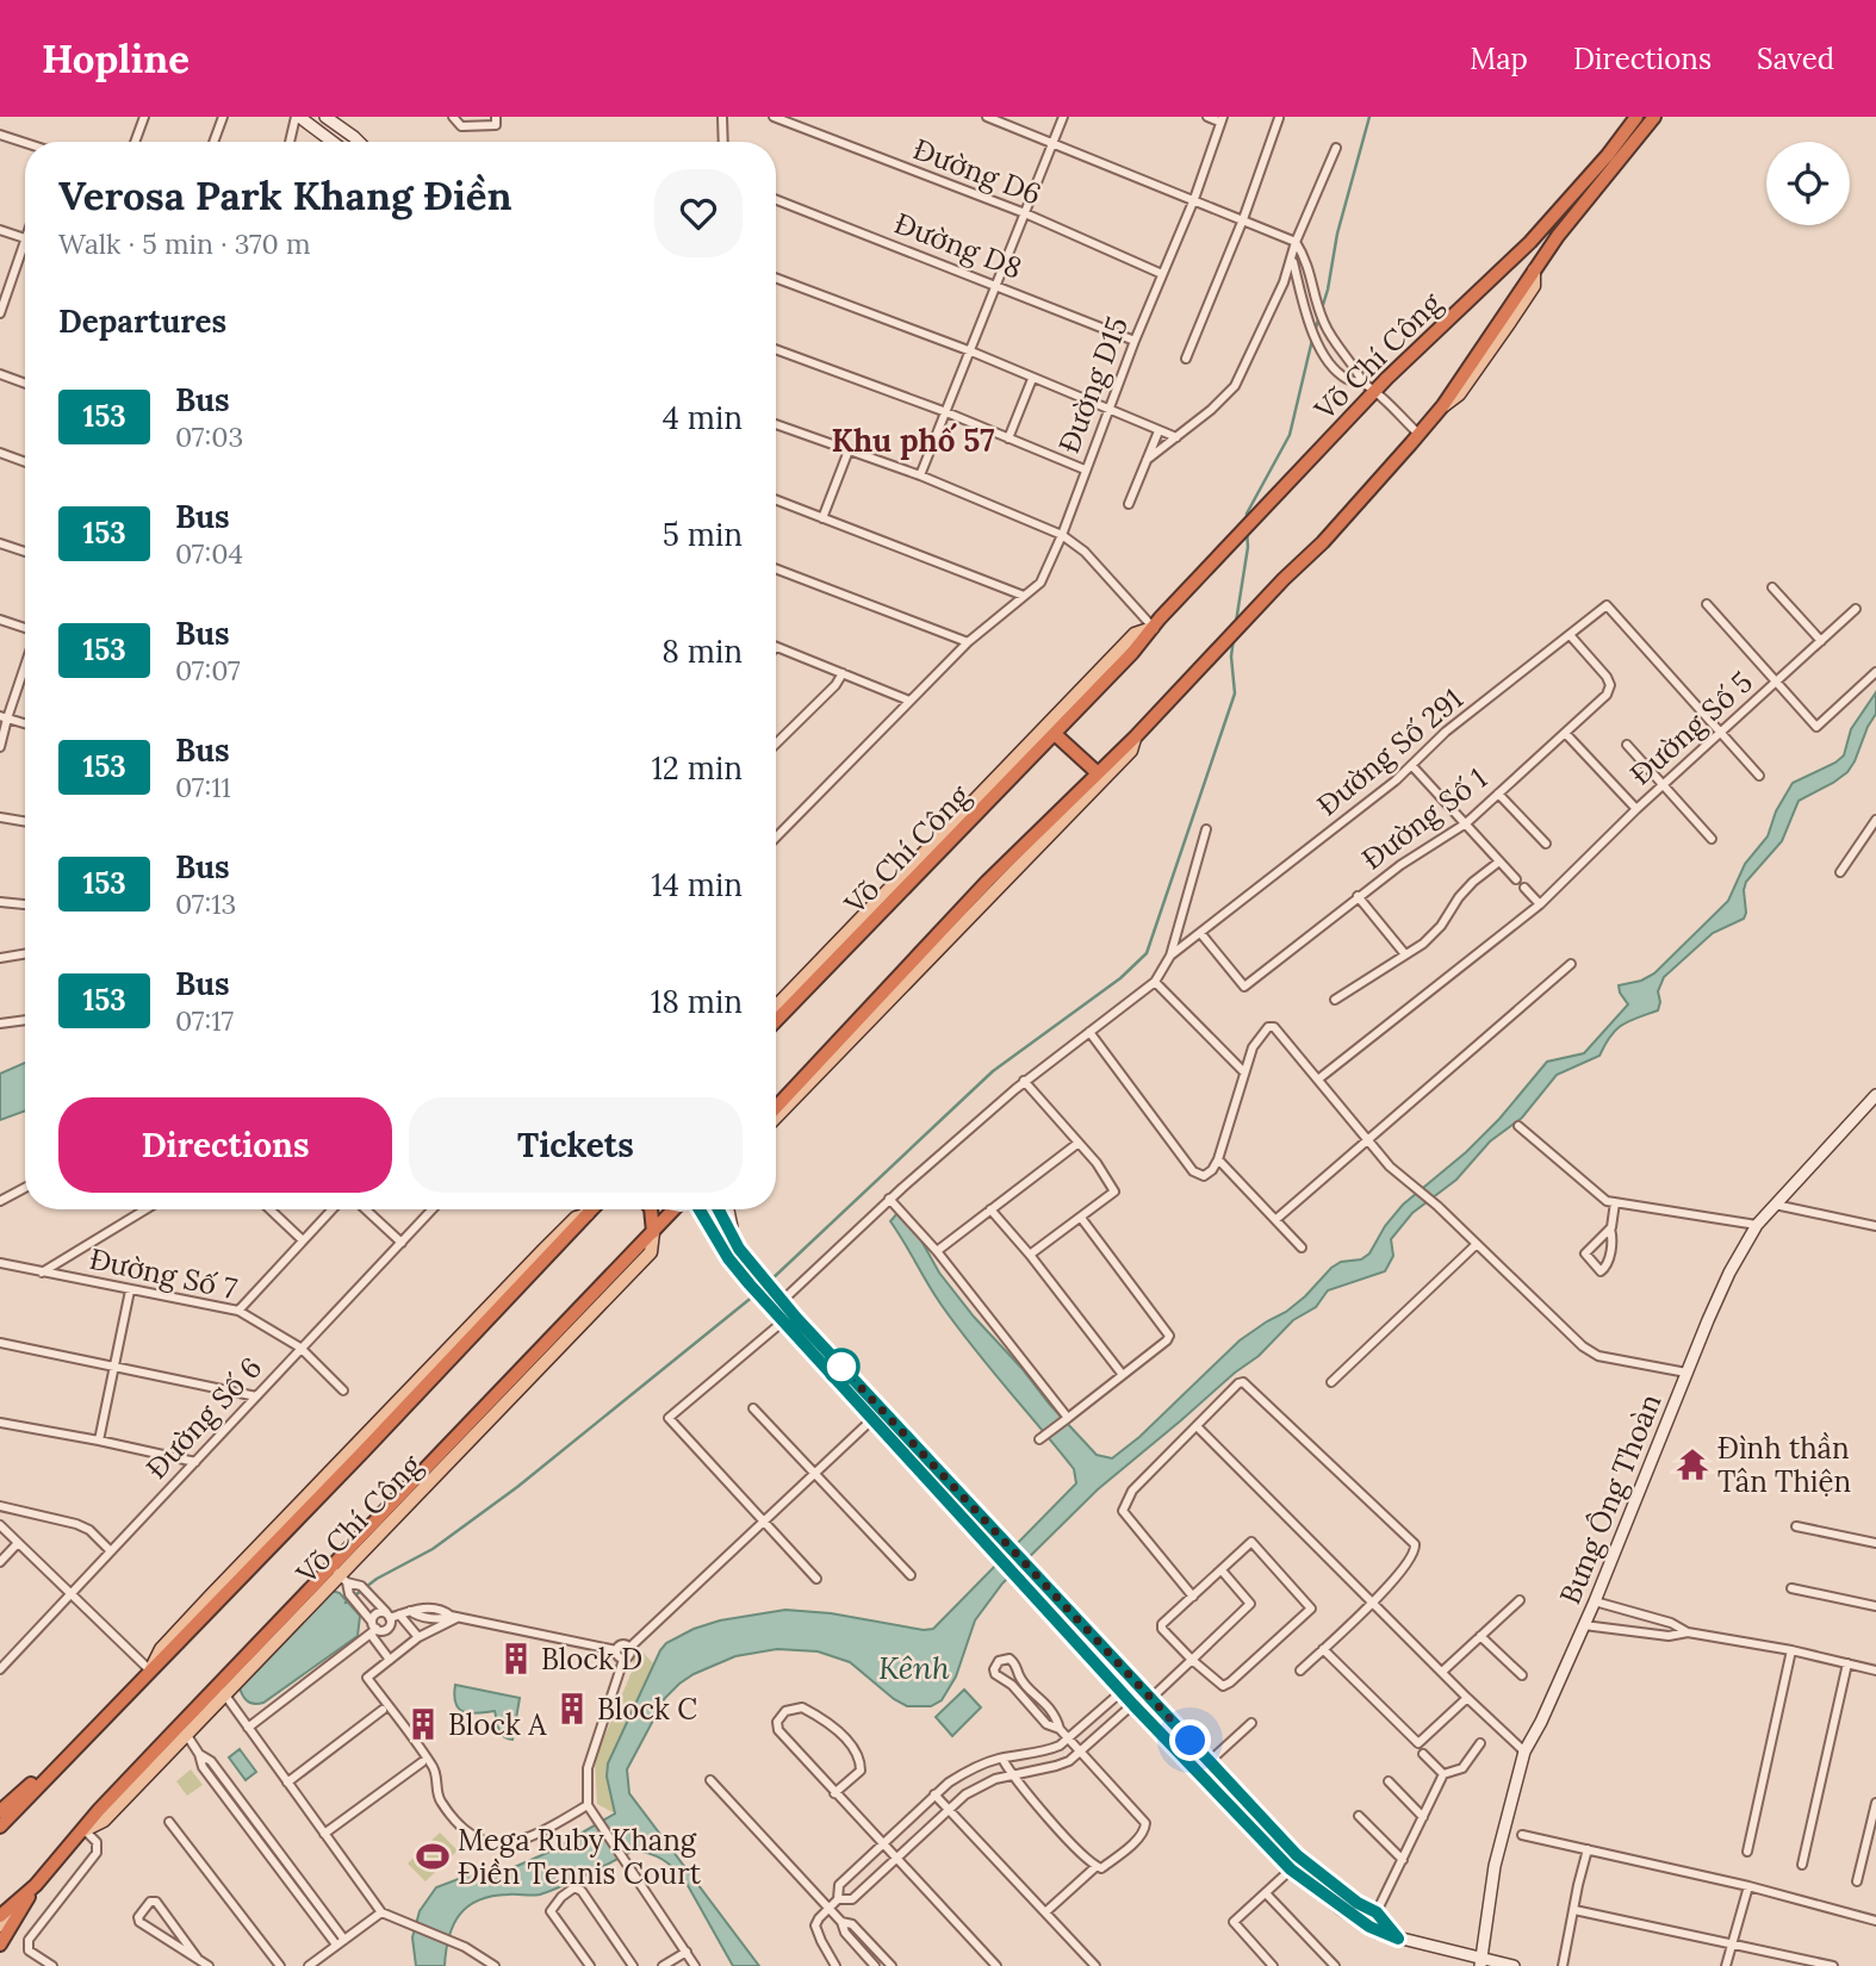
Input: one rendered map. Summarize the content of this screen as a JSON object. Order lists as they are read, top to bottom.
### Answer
{
  "streets": {
    "highway": ["Võ Chí Công"],
    "street": [
      "Đường D6",
      "Đường D8",
      "Đường D15",
      "Đường Số 5",
      "Đường Số 291",
      "Đường Số 1",
      "Đường Số 7",
      "Đường Số 6",
      "Bưng Ông Thoàn"
    ]
  },
  "crossings": [
    ["Đường D6", "Đường D15"],
    ["Đường D8", "Đường D15"],
    ["Đường Số 5", "Đường Số 291"],
    ["Đường Số 291", "Đường Số 1"],
    ["Đường Số 7", "Đường Số 6"]
  ],
  "districts": ["Khu phố 57"],
  "water": ["Kênh"],
  "places": {
    "temple": ["Đình thần Tân Thiện"],
    "building": ["Block D", "Block C", "Block A"],
    "sports": ["Mega Ruby Khang Điền Tennis Court"]
  },
  "lines": ["bus line 153"],
  "page": {
    "header": "Hopline",
    "nav": ["Map", "Directions", "Saved"],
    "heading": [
      ["Verosa Park Khang Điền", "Walk · 5 min · 370 m"],
      "Departures"
    ],
    "list": [
      {
        "mark": "153",
        "name": "Bus",
        "note": "07:03",
        "value": "4 min"
      },
      {
        "mark": "153",
        "name": "Bus",
        "note": "07:04",
        "value": "5 min"
      },
      {
        "mark": "153",
        "name": "Bus",
        "note": "07:07",
        "value": "8 min"
      },
      {
        "mark": "153",
        "name": "Bus",
        "note": "07:11",
        "value": "12 min"
      },
      {
        "mark": "153",
        "name": "Bus",
        "note": "07:13",
        "value": "14 min"
      },
      {
        "mark": "153",
        "name": "Bus",
        "note": "07:17",
        "value": "18 min"
      }
    ],
    "buttons": ["Directions", "Tickets"]
  }
}
